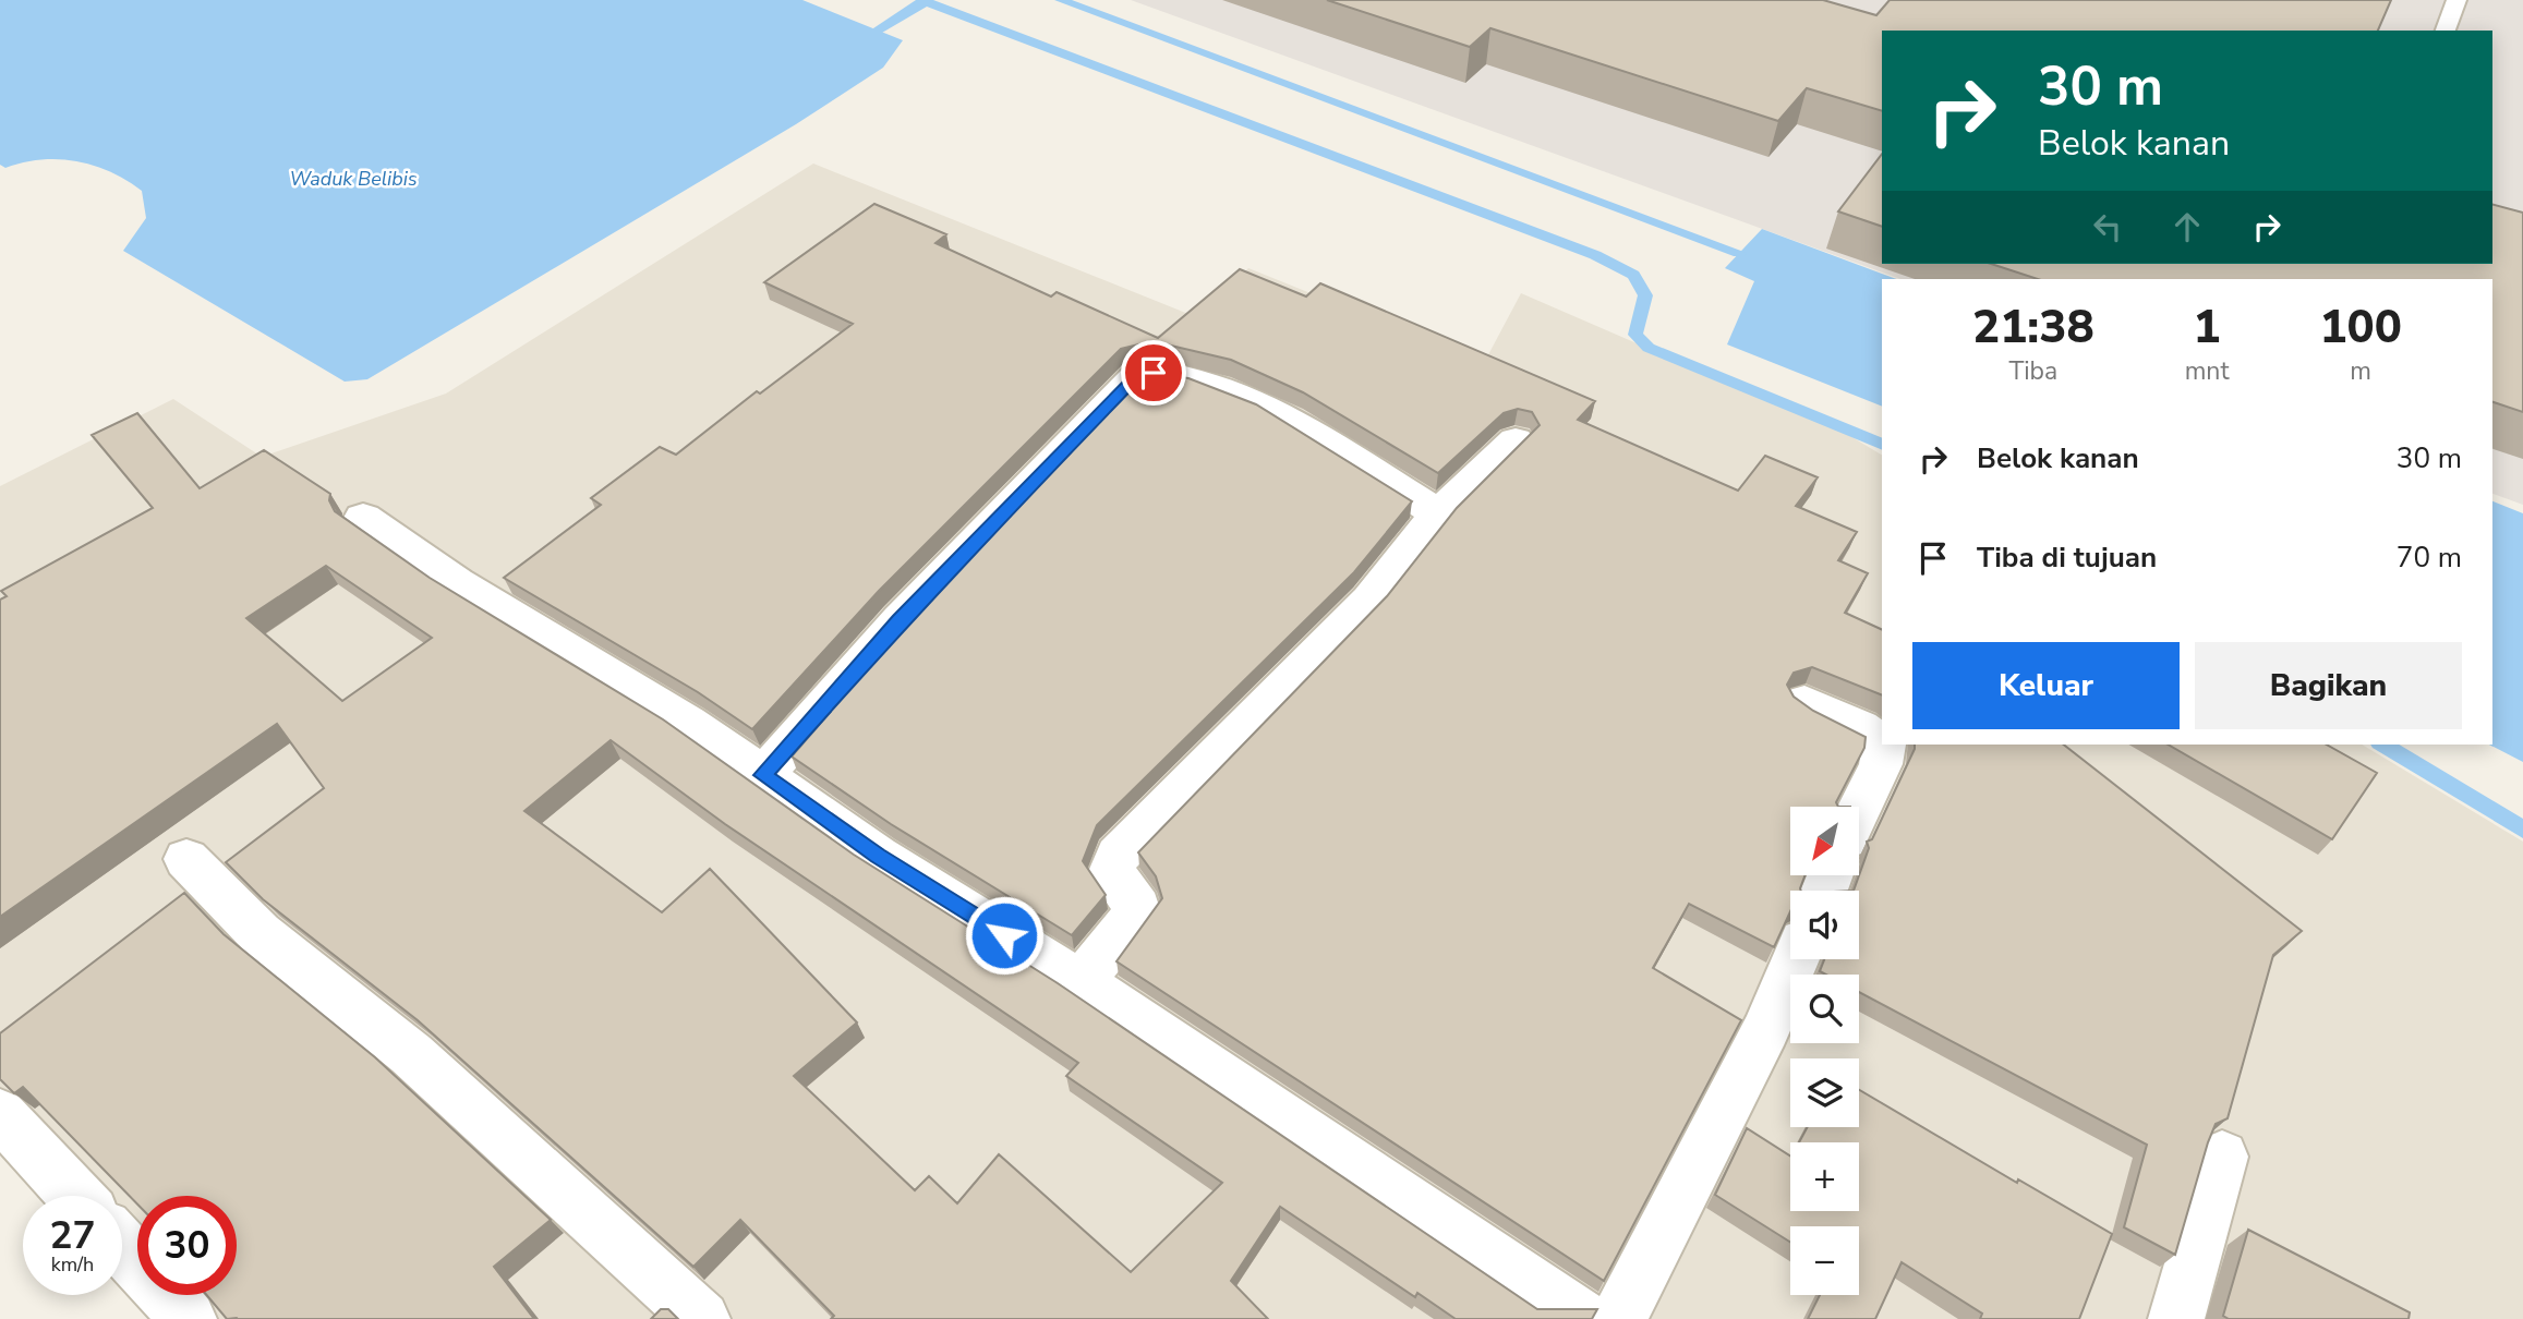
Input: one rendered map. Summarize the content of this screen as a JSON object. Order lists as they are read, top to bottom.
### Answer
{
  "water": ["Waduk Belibis"],
  "north": "bottom left",
  "page": {
    "turn": ["30 m", "Belok kanan"],
    "eta": [
      "21:38",
      "Tiba",
      "1",
      "mnt",
      "100",
      "m"
    ],
    "list": [
      {
        "name": "Belok kanan",
        "value": "30 m"
      },
      {
        "name": "Tiba di tujuan",
        "value": "70 m"
      }
    ],
    "buttons": ["Keluar", "Bagikan"],
    "map_buttons": ["+", "−"],
    "speed": "27 km/h",
    "limit": "30"
  }
}
